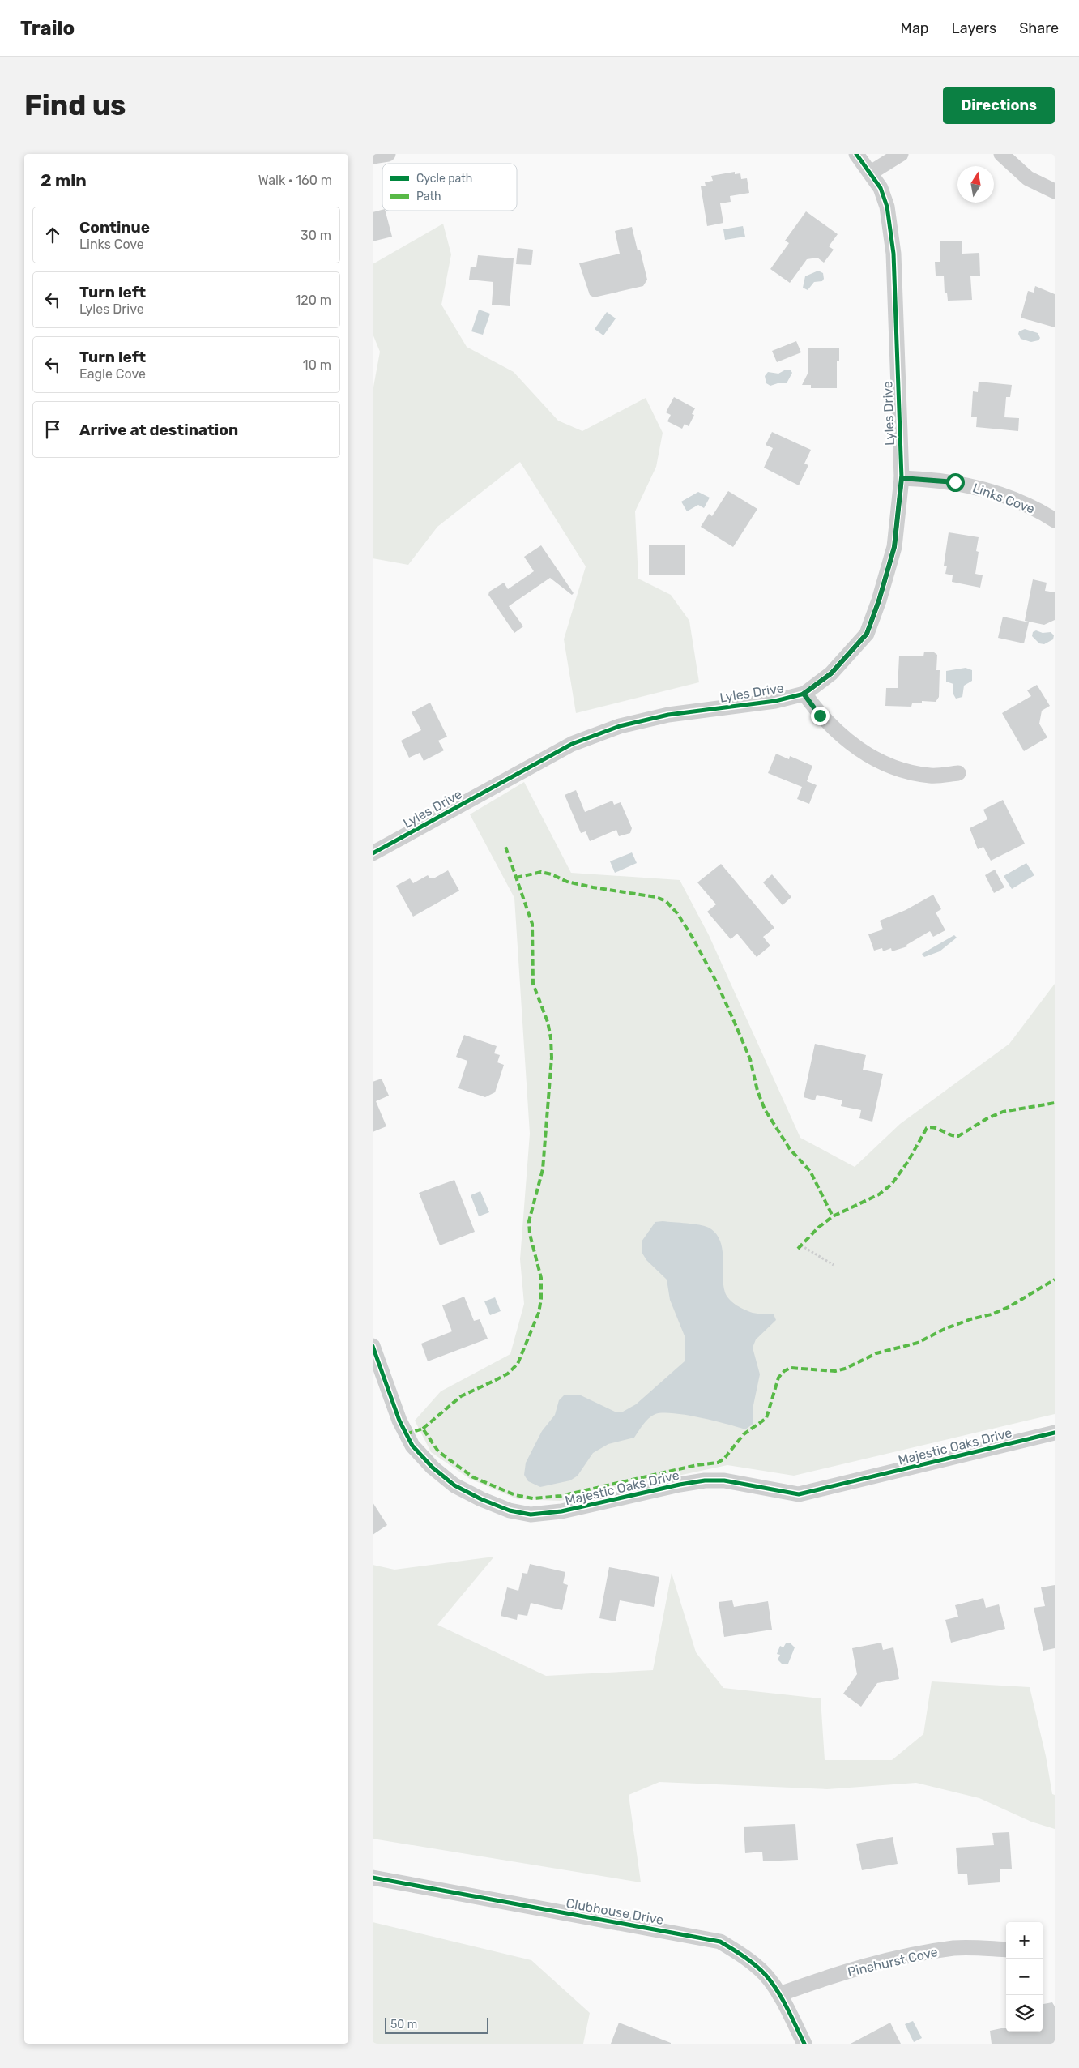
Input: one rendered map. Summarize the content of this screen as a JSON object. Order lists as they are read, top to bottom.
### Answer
{
  "streets": {
    "street": [
      "Lyles Drive",
      "Links Cove",
      "Majestic Oaks Drive",
      "Clubhouse Drive",
      "Pinehurst Cove"
    ]
  },
  "crossings": [
    ["Lyles Drive", "Links Cove"],
    ["Clubhouse Drive", "Pinehurst Cove"]
  ],
  "legend": ["Cycle path", "Path"],
  "scale_bar": "50 m",
  "north": "top",
  "page": {
    "header": "Trailo",
    "nav": ["Map", "Layers", "Share"],
    "buttons": "Directions",
    "title": "Find us",
    "heading": ["2 min", "Walk · 160 m"],
    "list": [
      ["Continue", "Links Cove", "30 m"],
      ["Turn left", "Lyles Drive", "120 m"],
      ["Turn left", "Eagle Cove", "10 m"],
      "Arrive at destination"
    ],
    "map_buttons": ["+", "−"],
    "scale": "50 m"
  }
}
